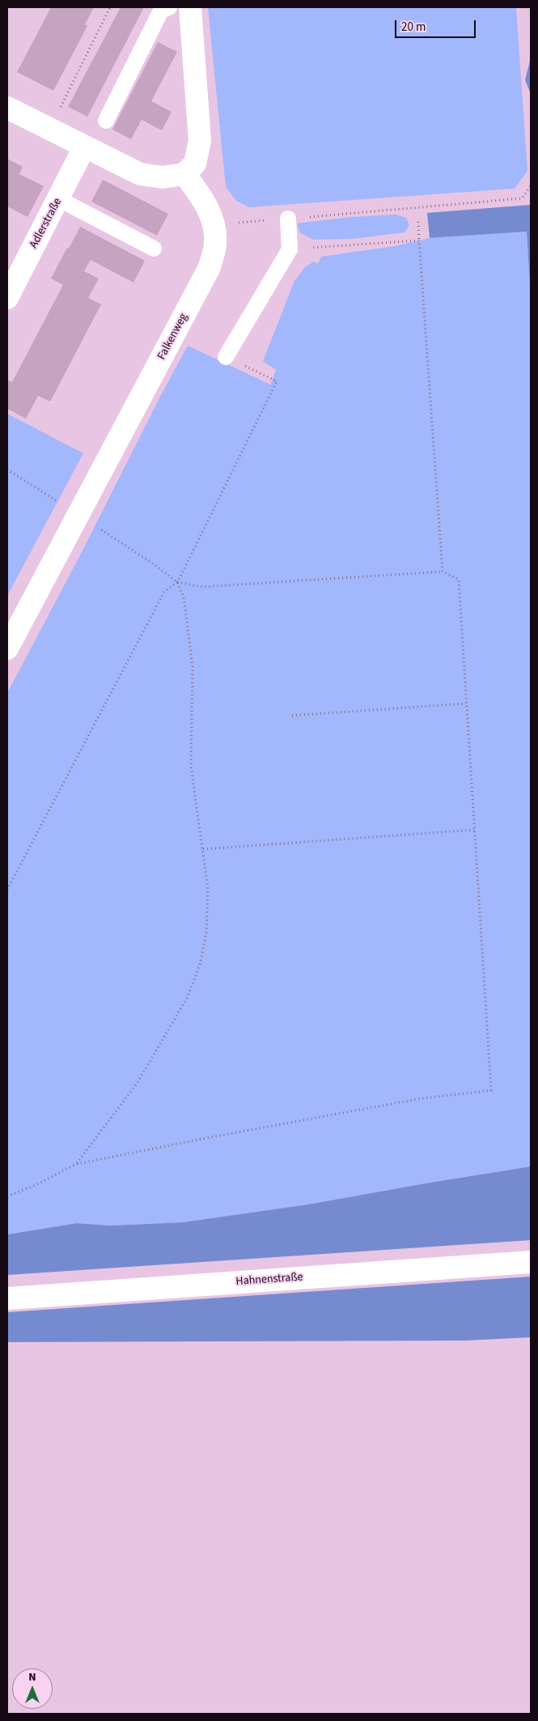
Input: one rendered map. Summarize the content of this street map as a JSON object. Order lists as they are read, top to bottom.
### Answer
{
  "streets": {
    "street": ["Adlerstraße", "Falkenweg", "Hahnenstraße"]
  },
  "scale_bar": "20 m",
  "north": "top"
}
